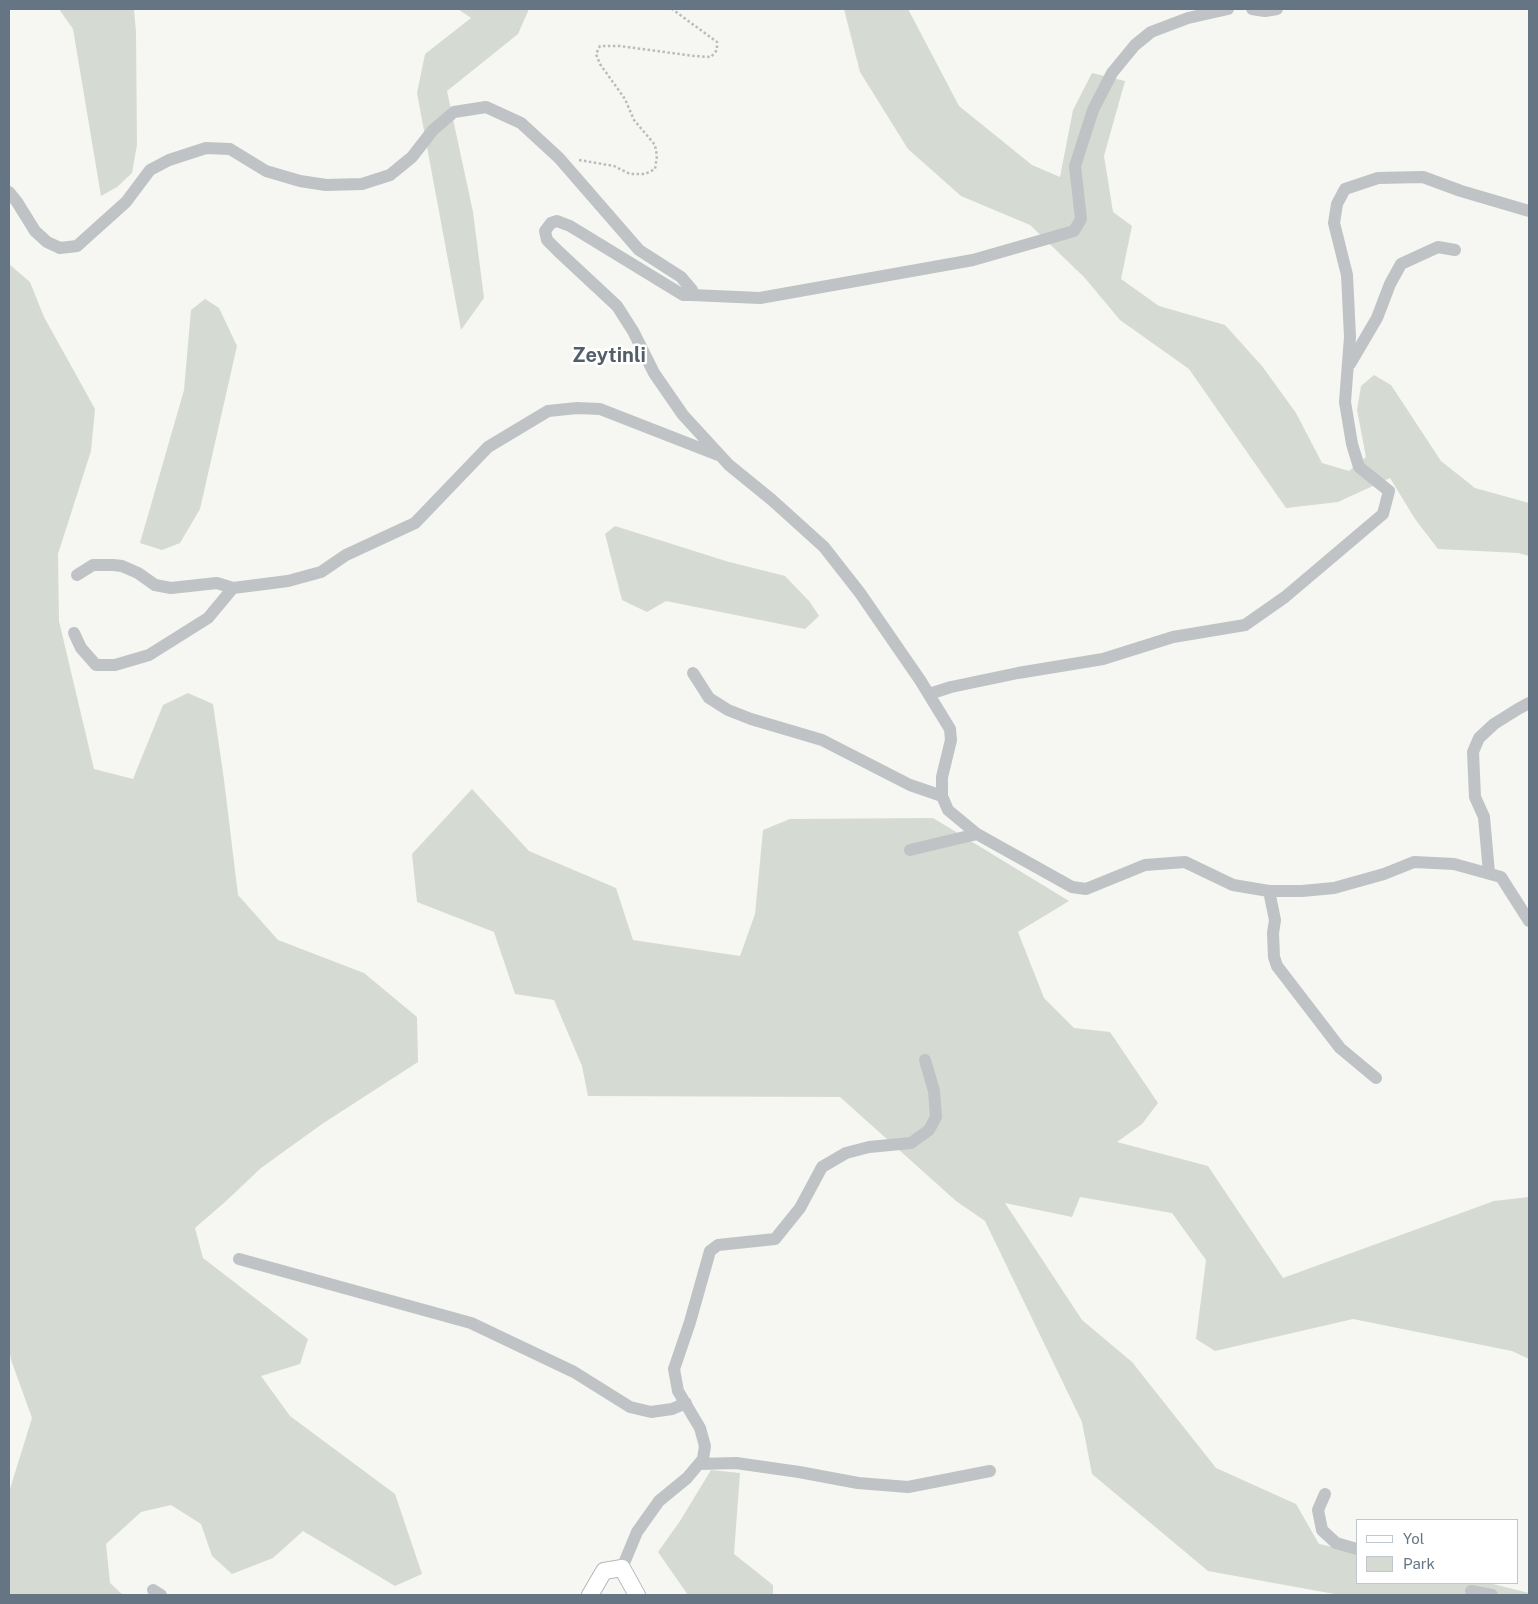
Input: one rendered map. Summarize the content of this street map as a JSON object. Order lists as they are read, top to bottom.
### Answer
{
  "districts": ["Zeytinli"],
  "legend": ["Yol", "Park"]
}
